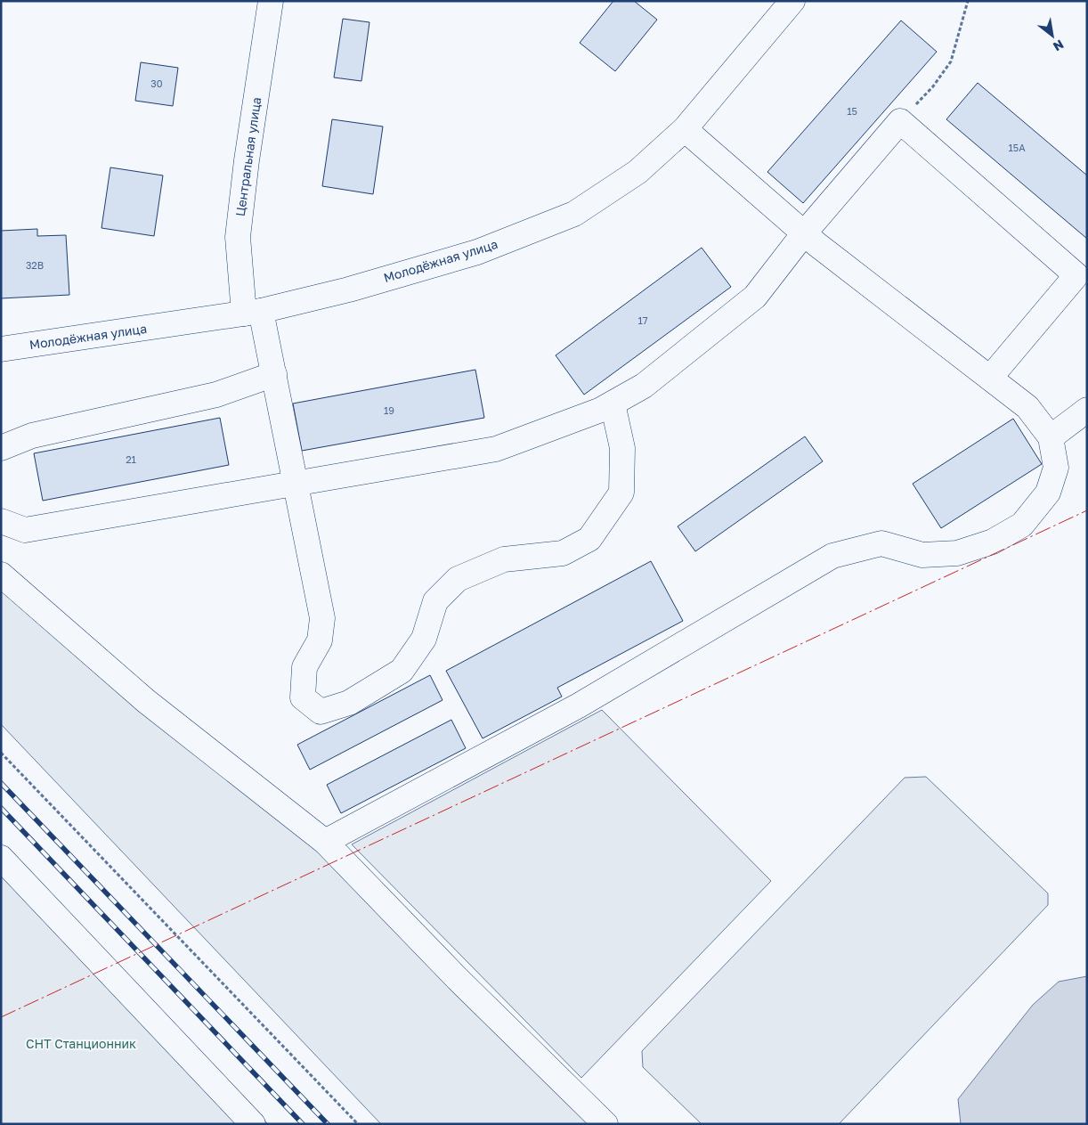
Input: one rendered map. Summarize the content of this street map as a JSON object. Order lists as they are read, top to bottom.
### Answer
{
  "streets": {
    "street": ["Центральная улица", "Молодёжная улица"]
  },
  "crossings": [
    ["Центральная улица", "Молодёжная улица"]
  ],
  "parks": ["СНТ Станционник"],
  "house_numbers": [
    "30",
    "15",
    "15А",
    "32В",
    "17",
    "19",
    "21"
  ],
  "north": "bottom right"
}
